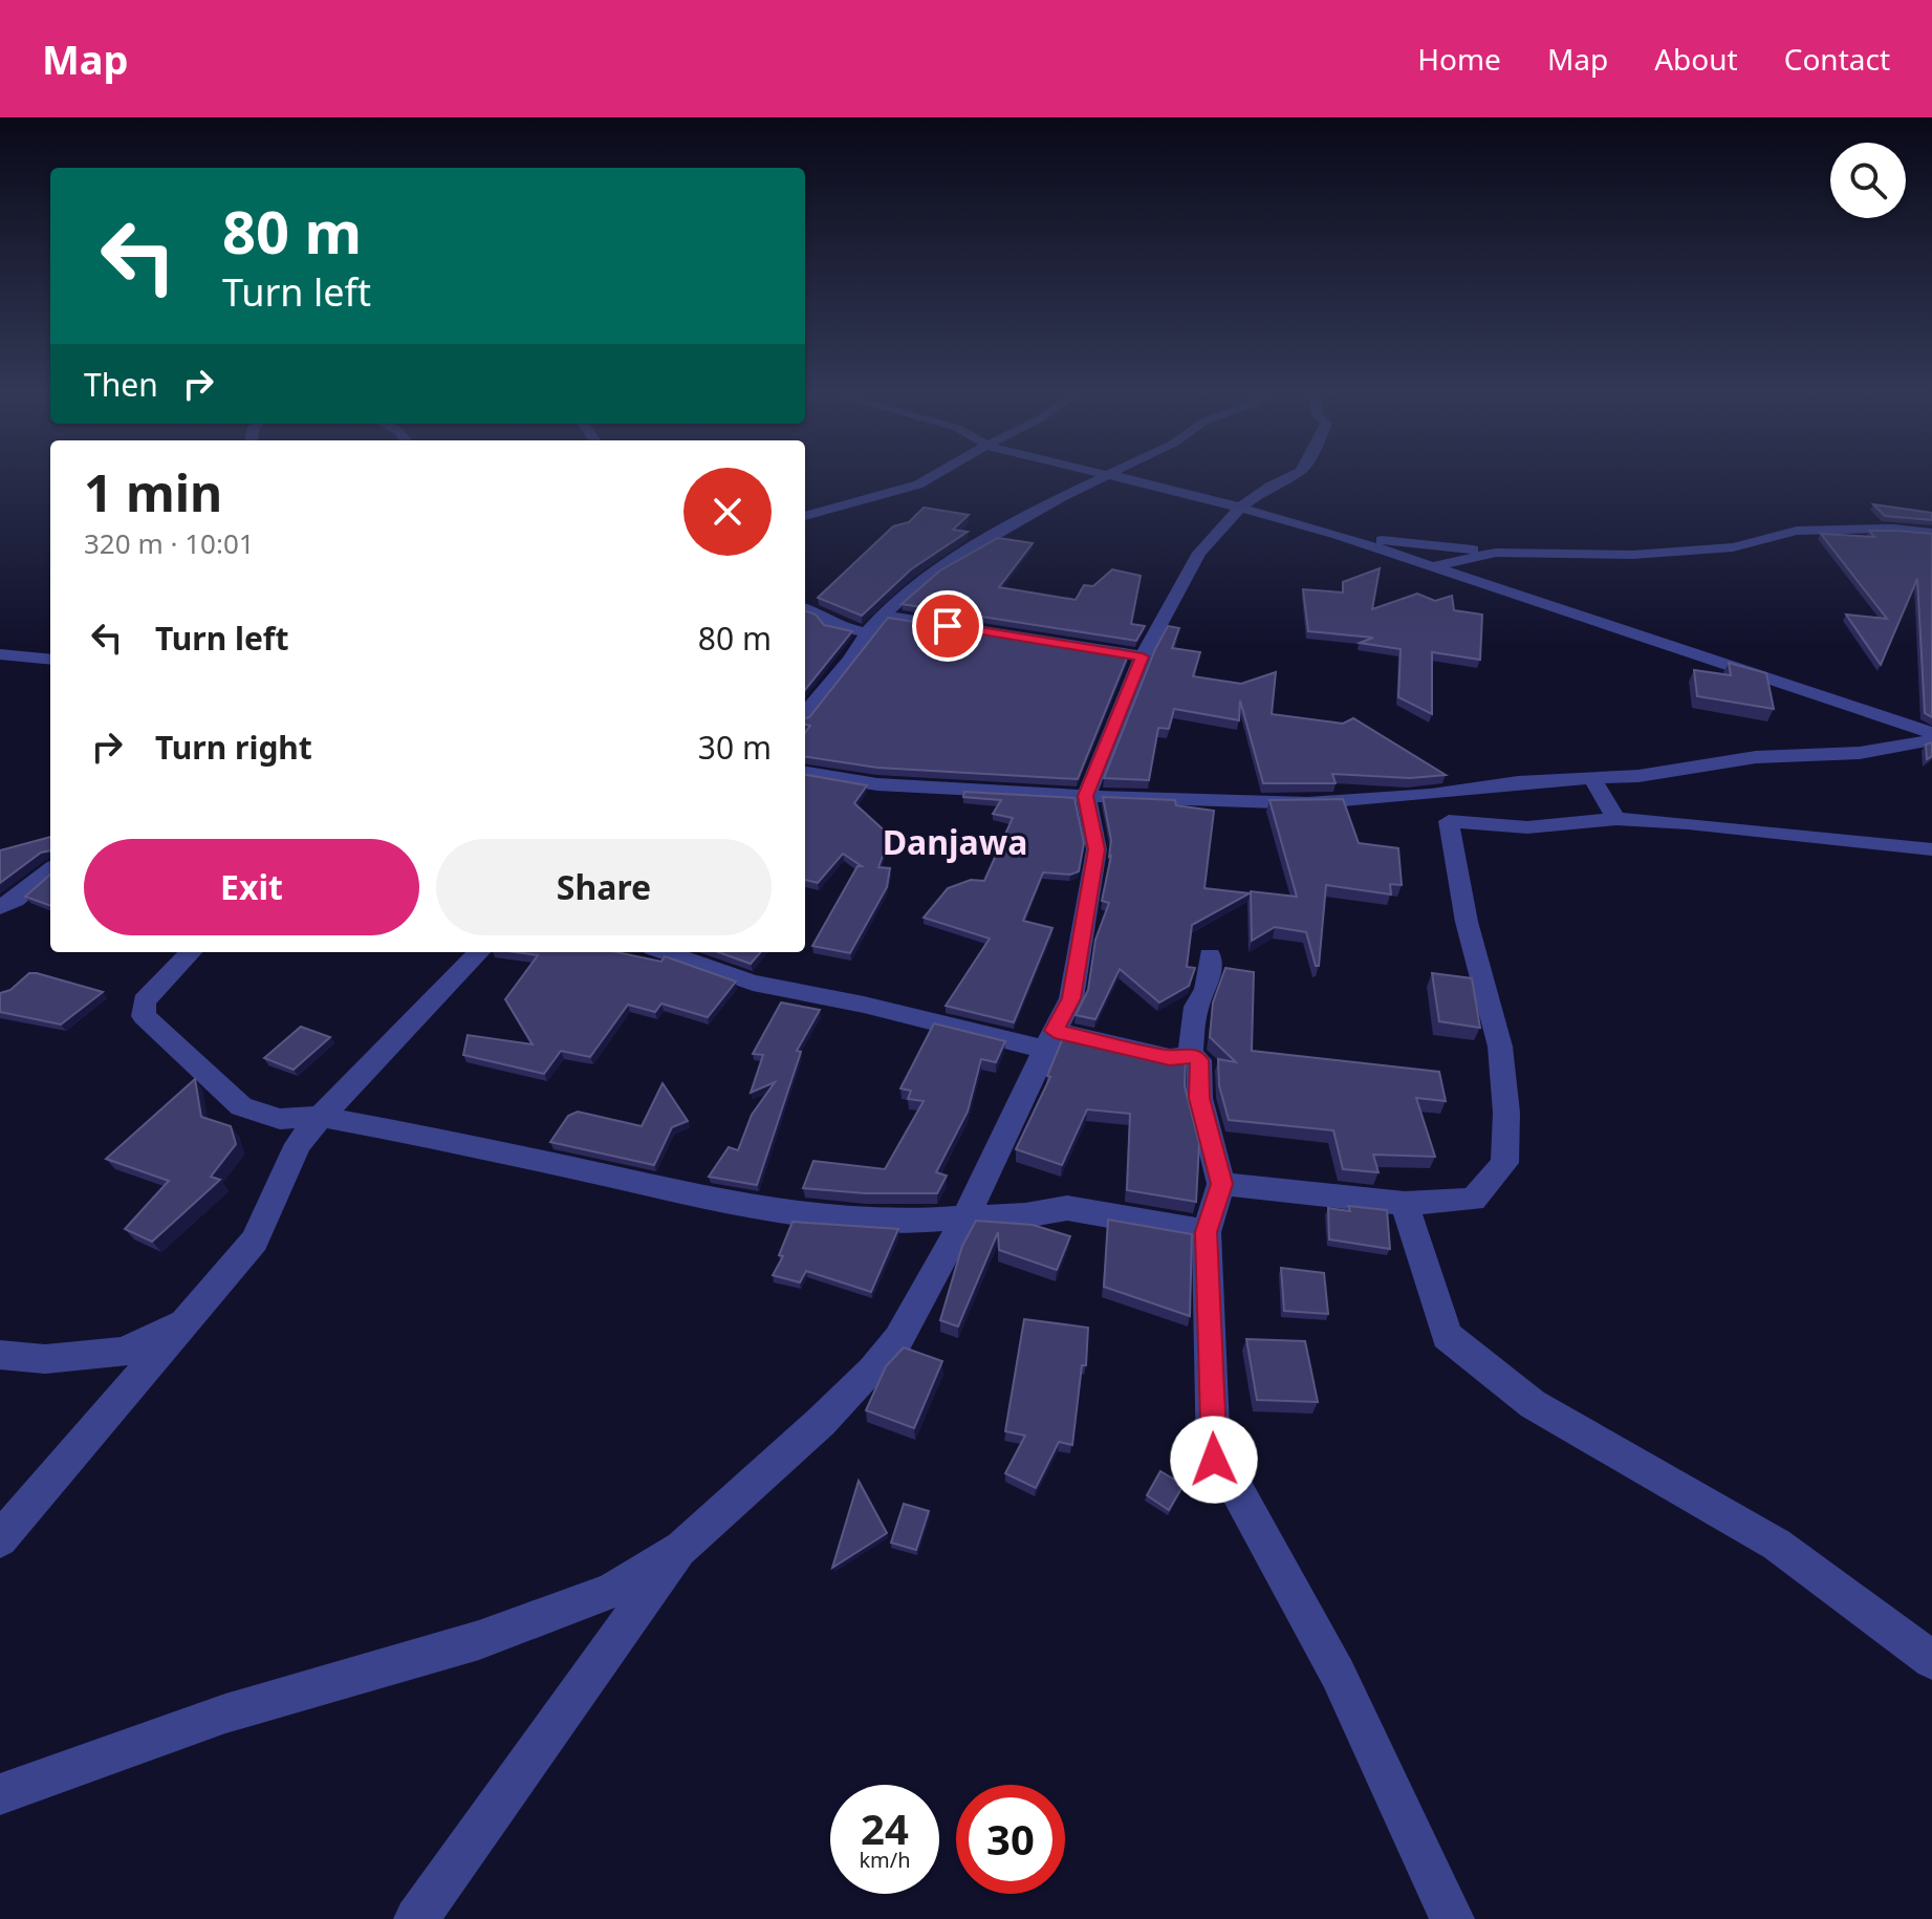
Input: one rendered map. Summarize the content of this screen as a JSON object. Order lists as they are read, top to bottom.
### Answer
{
  "districts": ["Danjawa"],
  "page": {
    "header": "Map",
    "nav": [
      "Home",
      "Map",
      "About",
      "Contact"
    ],
    "turn": ["80 m", "Turn left"],
    "then": "Then",
    "heading": ["1 min", "320 m · 10:01"],
    "list": [
      {
        "name": "Turn left",
        "value": "80 m"
      },
      {
        "name": "Turn right",
        "value": "30 m"
      }
    ],
    "buttons": ["Exit", "Share"],
    "speed": "24 km/h",
    "limit": "30"
  }
}
